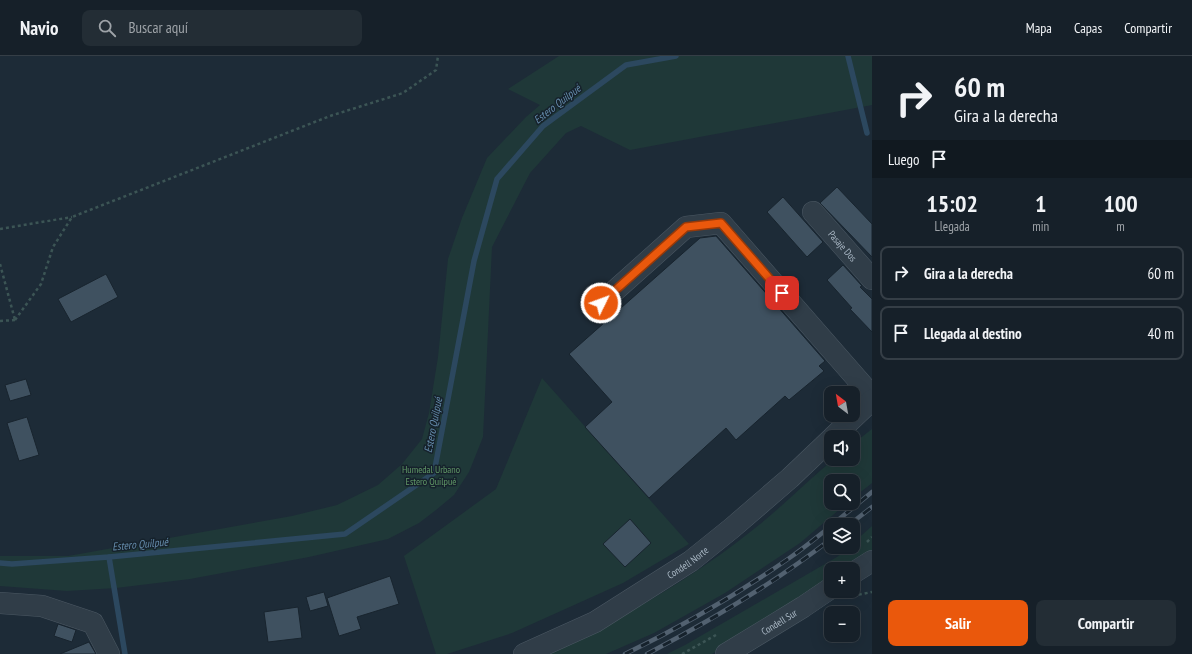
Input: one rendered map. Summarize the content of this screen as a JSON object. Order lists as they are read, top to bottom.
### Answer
{
  "streets": {
    "street": ["Pasaje Dos", "Condell Norte", "Condell Sur"]
  },
  "water": ["Estero Quilpué"],
  "parks": ["Humedal Urbano Estero Quilpué"],
  "north": "top left",
  "page": {
    "header": "Navio",
    "search": "Buscar aquí",
    "nav": ["Mapa", "Capas", "Compartir"],
    "turn": ["60 m", "Gira a la derecha"],
    "then": "Luego",
    "eta": [
      "15:02",
      "Llegada",
      "1",
      "min",
      "100",
      "m"
    ],
    "list": [
      {
        "name": "Gira a la derecha",
        "value": "60 m"
      },
      {
        "name": "Llegada al destino",
        "value": "40 m"
      }
    ],
    "map_buttons": ["+", "−"],
    "buttons": ["Salir", "Compartir"]
  }
}
